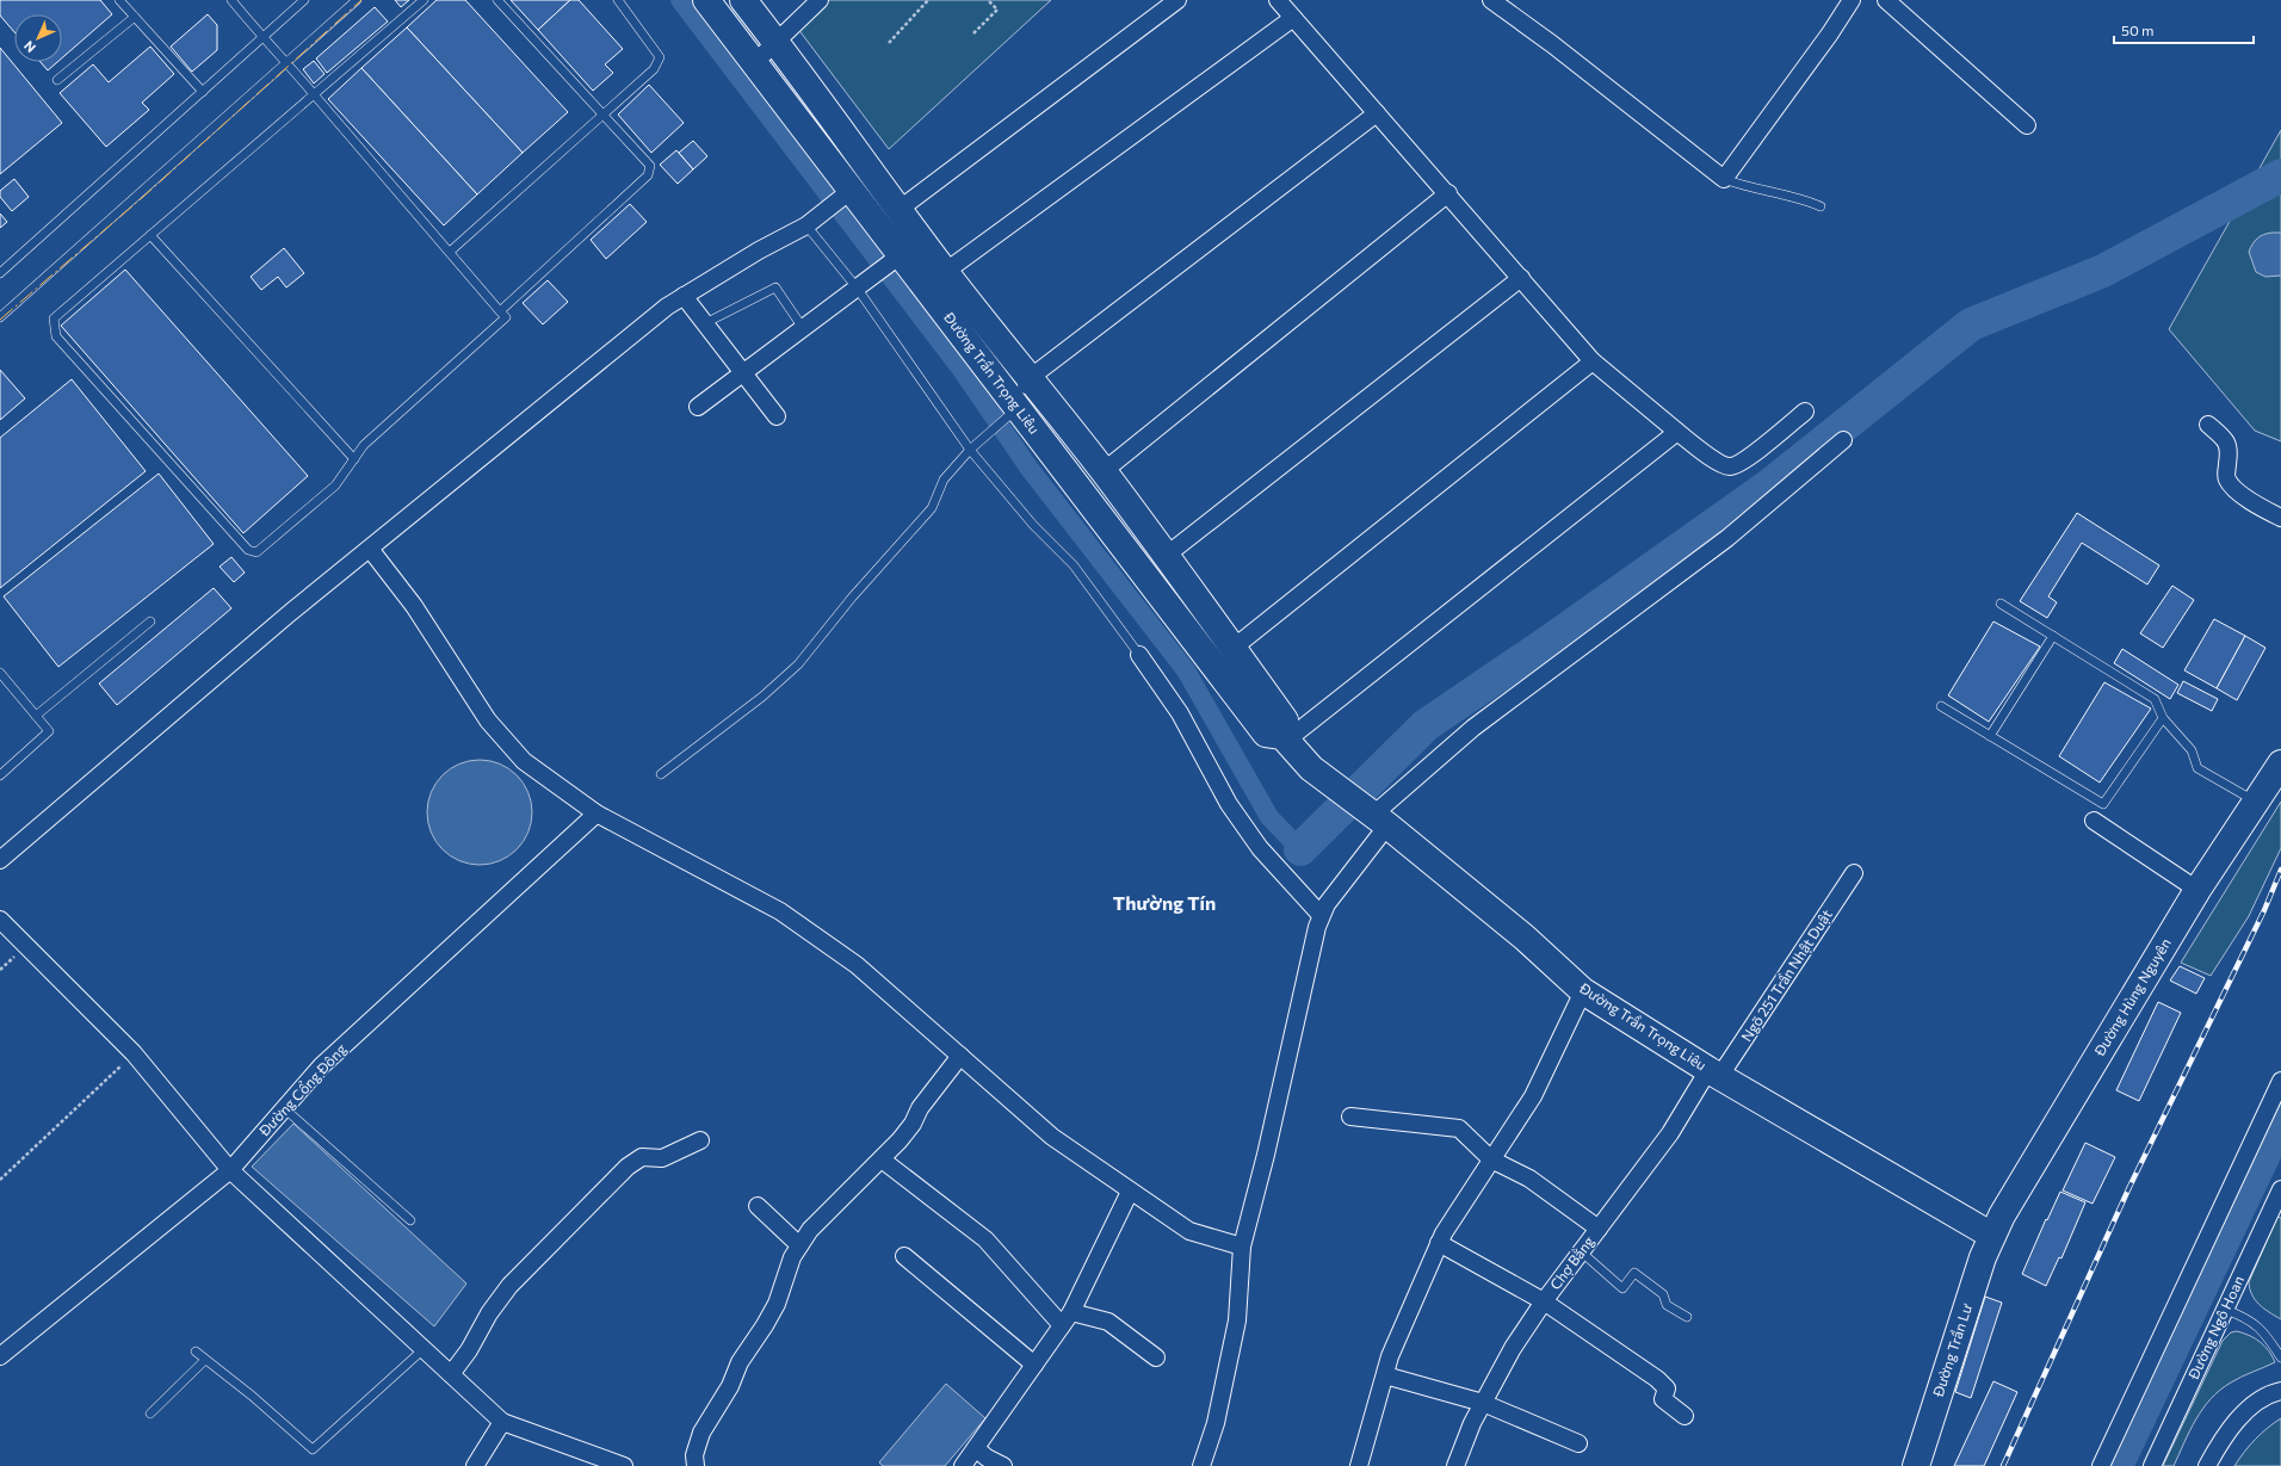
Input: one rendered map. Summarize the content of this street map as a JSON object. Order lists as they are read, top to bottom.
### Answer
{
  "streets": {
    "main road": ["Đường Trần Trọng Liêu", "Đường Hùng Nguyên", "Đường Trần Lư"],
    "street": [
      "Ngõ 251 Trần Nhật Duật",
      "Đường Cổng Đông",
      "Chợ Bằng",
      "Đường Ngô Hoan"
    ]
  },
  "crossings": [
    ["Đường Trần Trọng Liêu", "Ngõ 251 Trần Nhật Duật"],
    ["Đường Trần Trọng Liêu", "Đường Hùng Nguyên"],
    ["Đường Trần Trọng Liêu", "Chợ Bằng"],
    ["Đường Trần Trọng Liêu", "Đường Trần Lư"],
    ["Ngõ 251 Trần Nhật Duật", "Chợ Bằng"],
    ["Đường Hùng Nguyên", "Đường Trần Lư"]
  ],
  "districts": ["Thường Tín"],
  "scale_bar": "50 m",
  "north": "bottom left"
}
